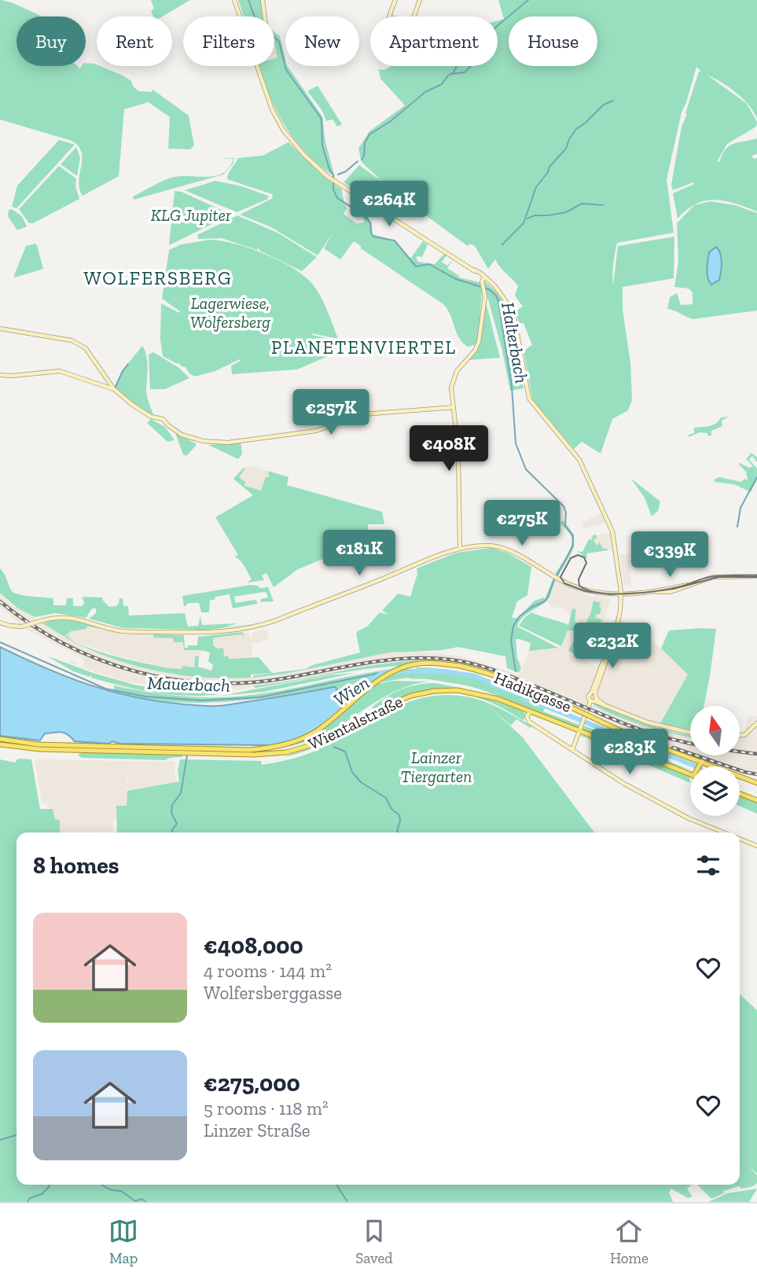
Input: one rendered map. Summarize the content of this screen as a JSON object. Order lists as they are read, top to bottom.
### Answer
{
  "streets": {
    "main road": ["Hadikgasse", "Wientalstraße"]
  },
  "crossings": [
    ["Hadikgasse", "Wientalstraße"]
  ],
  "districts": ["WOLFERSBERG", "PLANETENVIERTEL"],
  "water": ["Halterbach", "Mauerbach", "Wien"],
  "parks": ["KLG Jupiter", "Lagerwiese, Wolfersberg", "Lainzer Tiergarten"],
  "north": "top",
  "page": {
    "chip": [
      "Buy",
      "Rent",
      "Filters",
      "New",
      "Apartment",
      "House"
    ],
    "price": [
      "€264K",
      "€257K",
      "€408K",
      "€275K",
      "€181K",
      "€339K",
      "€232K",
      "€283K"
    ],
    "heading": "8 homes",
    "list": [
      {
        "name": "€408,000",
        "note": "4 rooms · 144 m² · Wolfersberggasse"
      },
      {
        "name": "€275,000",
        "note": "5 rooms · 118 m² · Linzer Straße"
      }
    ],
    "tabs": ["Map", "Saved", "Home"]
  }
}
